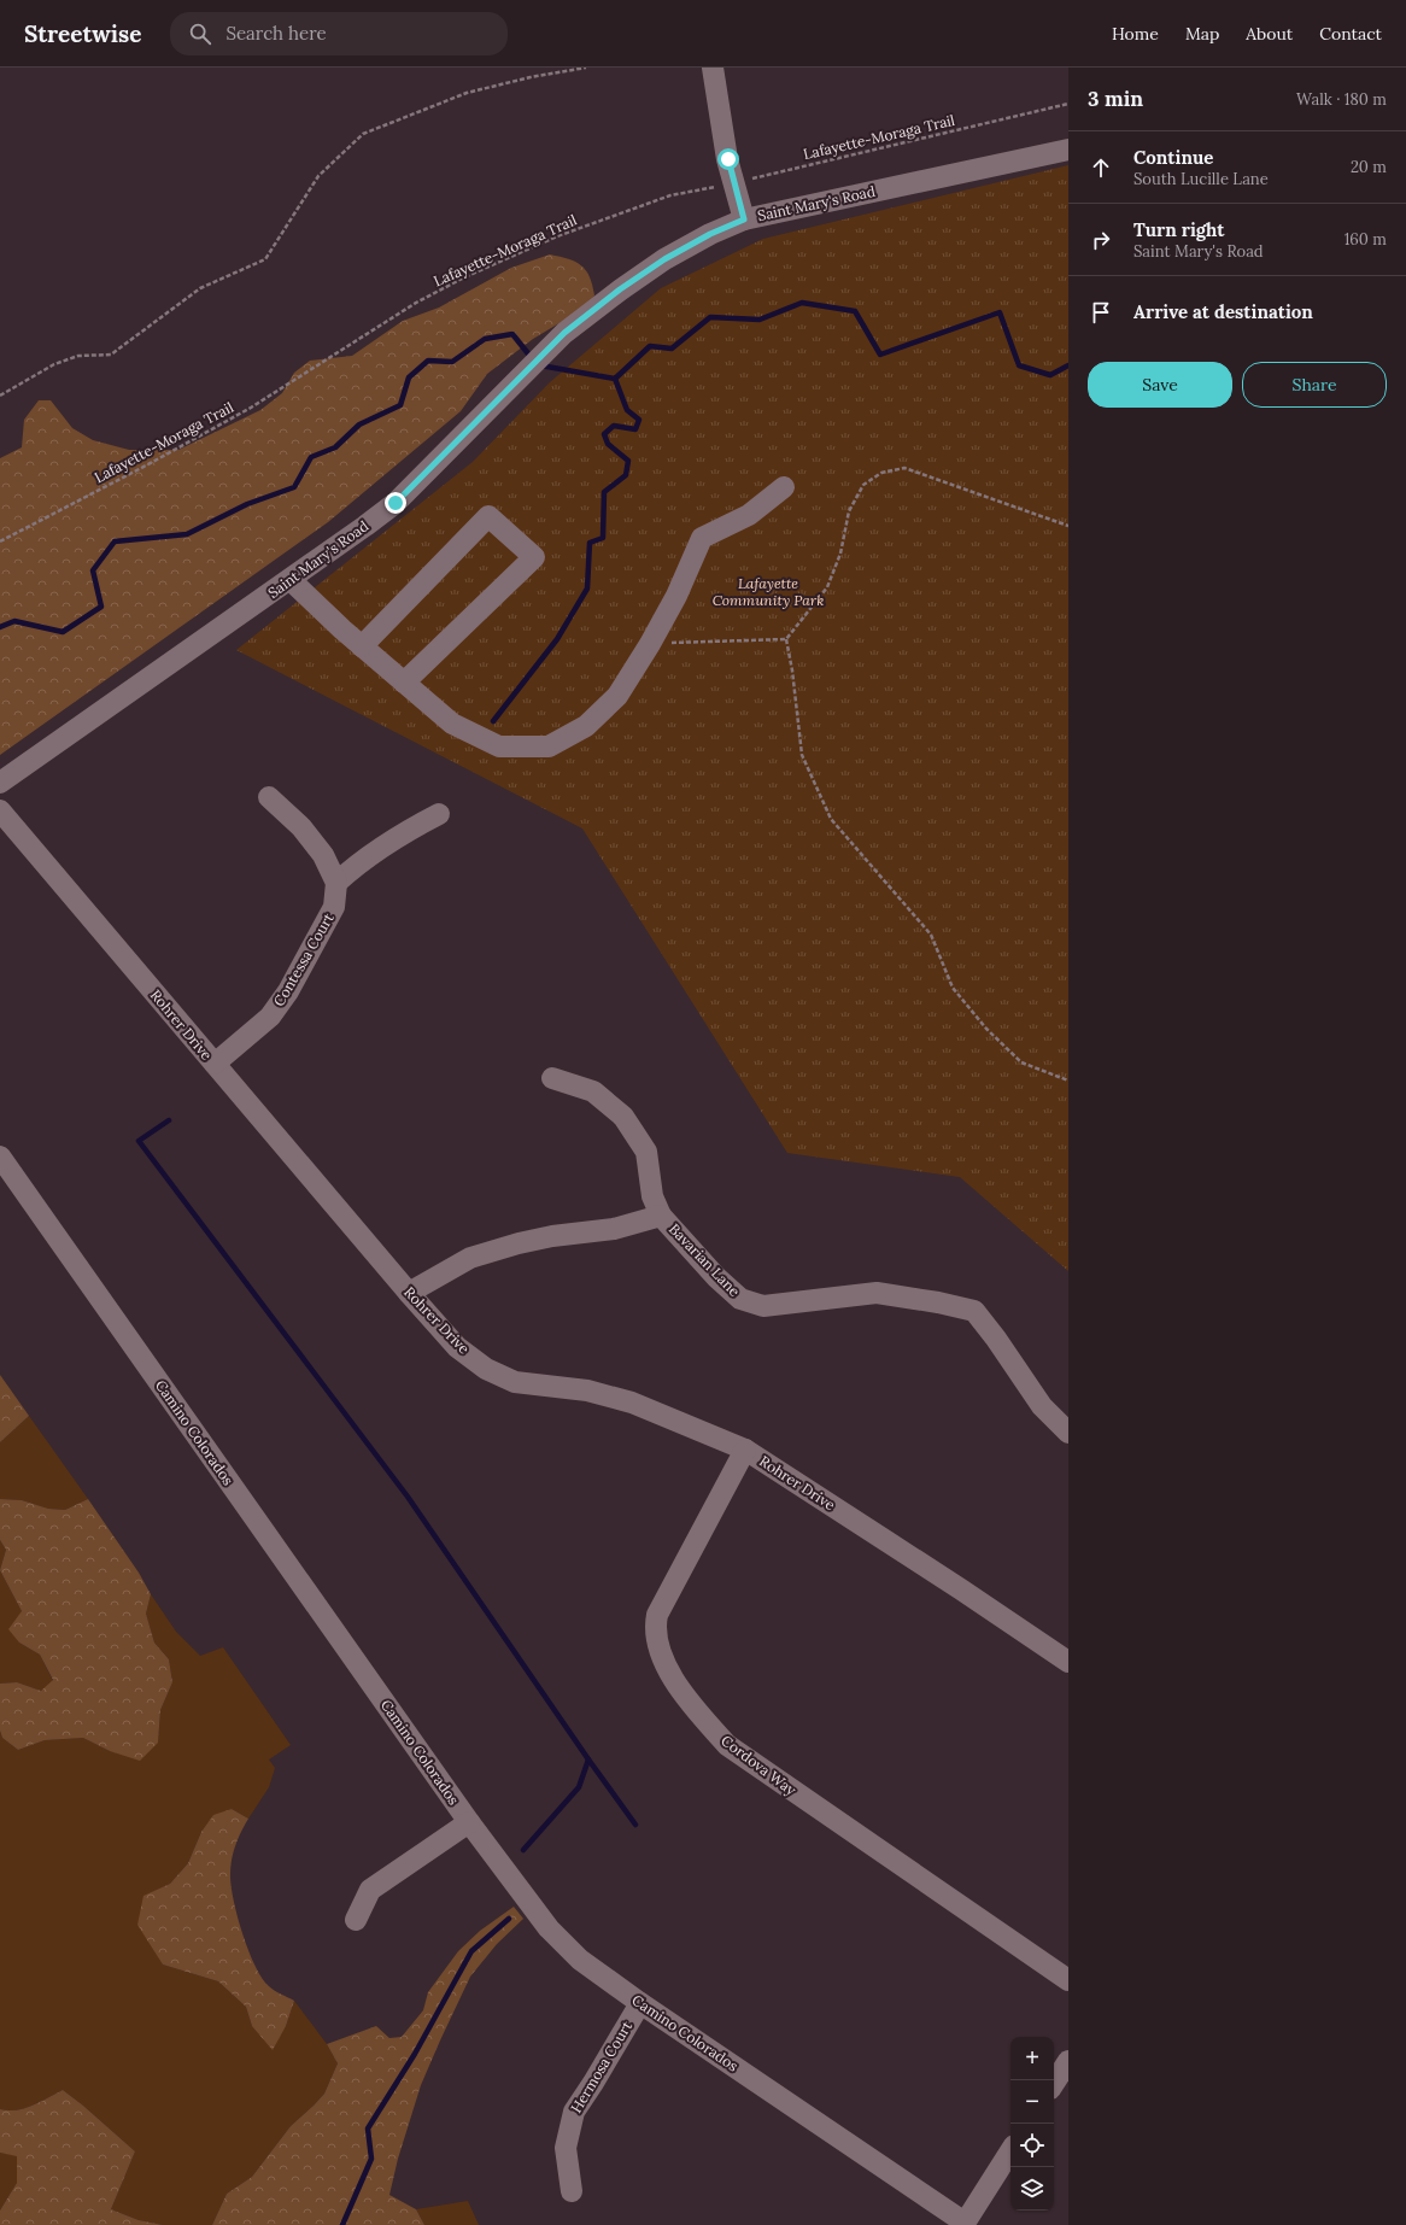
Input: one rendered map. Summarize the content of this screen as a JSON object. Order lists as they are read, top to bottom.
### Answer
{
  "streets": {
    "street": [
      "Saint Mary's Road",
      "Contessa Court",
      "Rohrer Drive",
      "Bavarian Lane",
      "Camino Colorados",
      "Cordova Way",
      "Hermosa Court"
    ],
    "path": ["Lafayette-Moraga Trail"]
  },
  "crossings": [
    ["Contessa Court", "Rohrer Drive"],
    ["Rohrer Drive", "Bavarian Lane"],
    ["Rohrer Drive", "Cordova Way"],
    ["Camino Colorados", "Hermosa Court"]
  ],
  "parks": ["Lafayette Community Park"],
  "page": {
    "header": "Streetwise",
    "search": "Search here",
    "nav": [
      "Home",
      "Map",
      "About",
      "Contact"
    ],
    "heading": ["3 min", "Walk · 180 m"],
    "list": [
      ["Continue", "South Lucille Lane", "20 m"],
      ["Turn right", "Saint Mary's Road", "160 m"],
      "Arrive at destination"
    ],
    "buttons": ["Save", "Share"],
    "map_buttons": ["+", "−"]
  }
}
